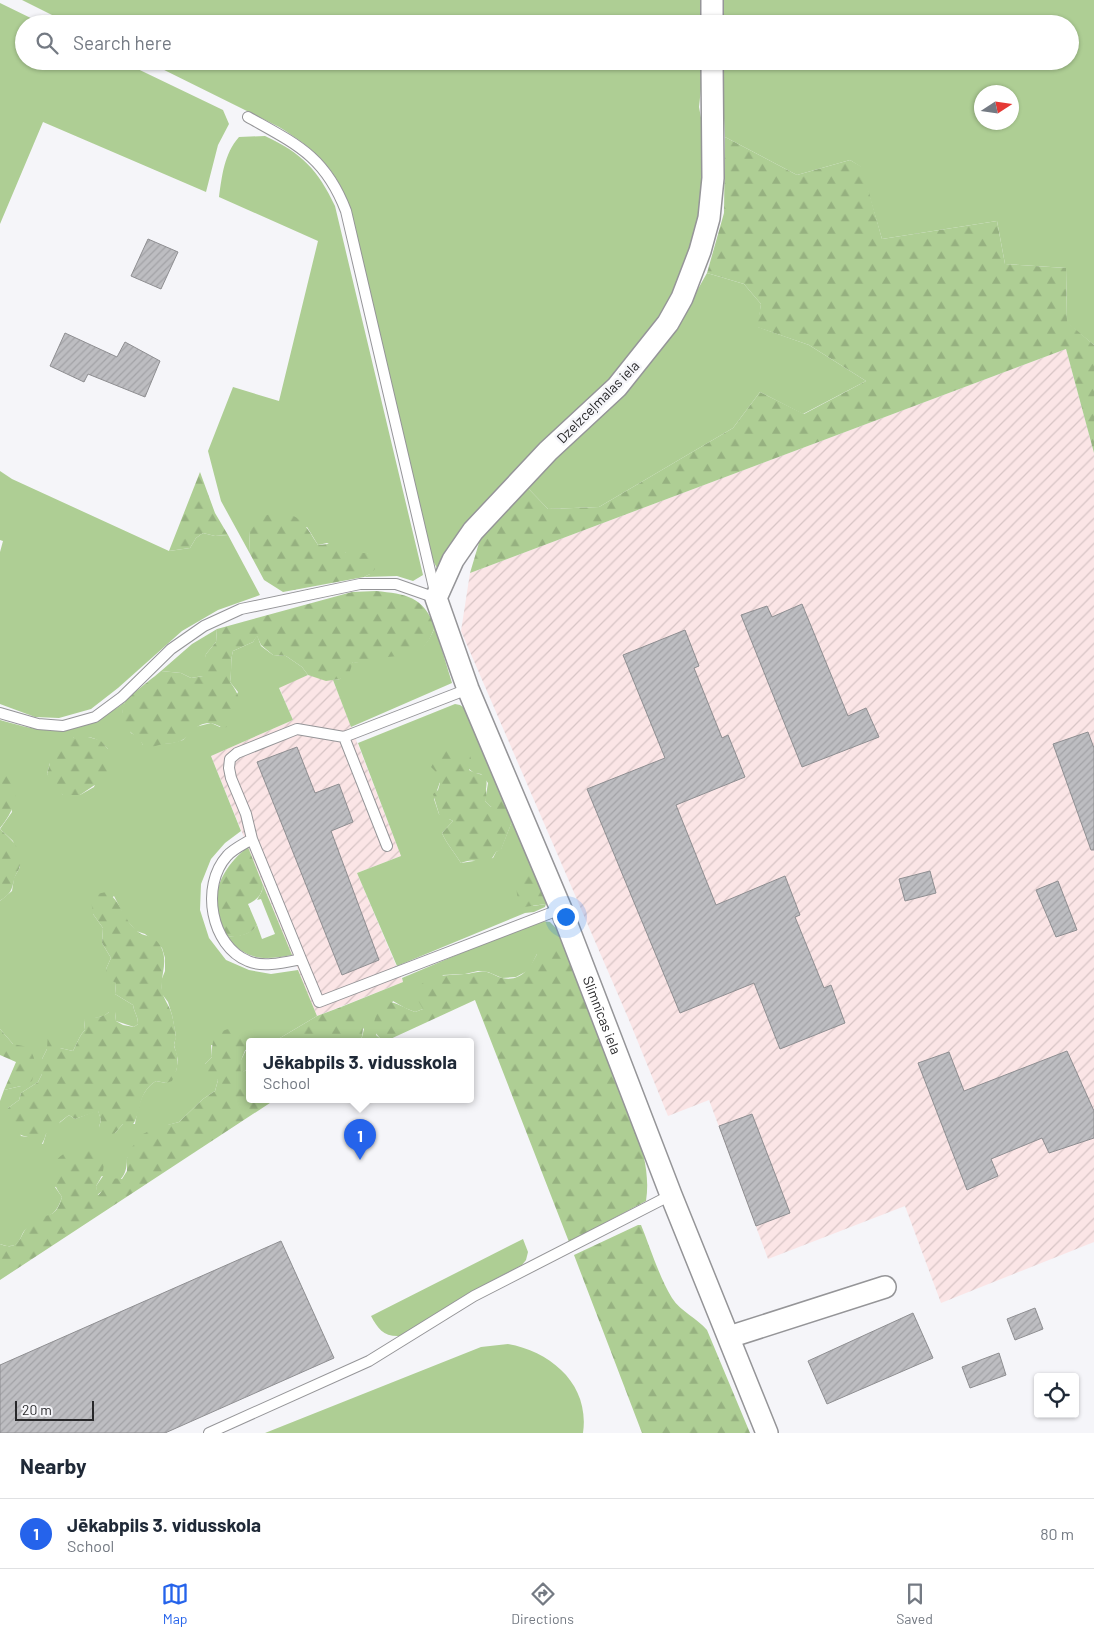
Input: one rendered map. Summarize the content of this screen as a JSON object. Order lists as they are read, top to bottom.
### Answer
{
  "streets": {
    "street": ["Dzelzceļmalas iela", "Slimnīcas iela"]
  },
  "crossings": [
    ["Dzelzceļmalas iela", "Slimnīcas iela"]
  ],
  "scale_bar": "20 m",
  "north": "right",
  "page": {
    "search": "Search here",
    "popup": ["Jēkabpils 3. vidusskola", "School"],
    "pins": "1",
    "scale": "20 m",
    "heading": "Nearby",
    "list": [
      {
        "mark": "1",
        "name": "Jēkabpils 3. vidusskola",
        "note": "School",
        "value": "80 m"
      }
    ],
    "nav": ["Map", "Directions", "Saved"]
  }
}
